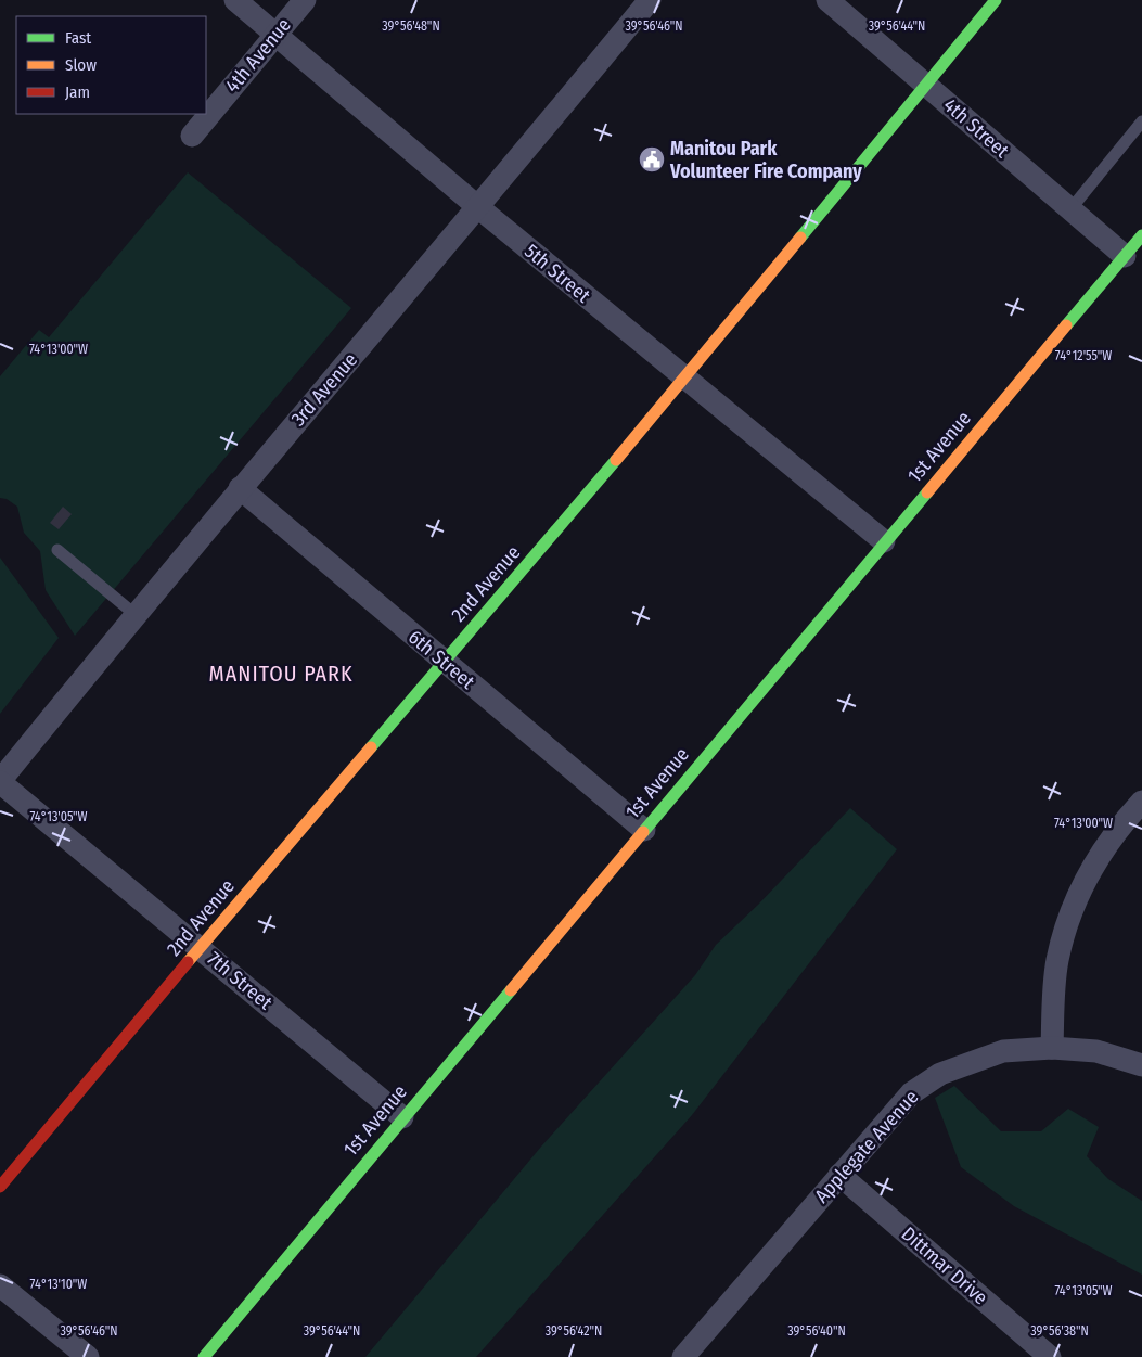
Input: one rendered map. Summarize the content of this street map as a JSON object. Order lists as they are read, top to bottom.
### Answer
{
  "streets": {
    "street": [
      "4th Avenue",
      "4th Street",
      "5th Street",
      "3rd Avenue",
      "1st Avenue",
      "2nd Avenue",
      "6th Street",
      "7th Street",
      "Applegate Avenue",
      "Dittmar Drive"
    ]
  },
  "crossings": [
    ["4th Avenue", "5th Street"],
    ["4th Street", "1st Avenue"],
    ["4th Street", "2nd Avenue"],
    ["5th Street", "3rd Avenue"],
    ["5th Street", "1st Avenue"],
    ["5th Street", "2nd Avenue"],
    ["3rd Avenue", "6th Street"],
    ["3rd Avenue", "7th Street"],
    ["1st Avenue", "6th Street"],
    ["1st Avenue", "7th Street"],
    ["2nd Avenue", "6th Street"],
    ["2nd Avenue", "7th Street"],
    ["Applegate Avenue", "Dittmar Drive"]
  ],
  "districts": ["MANITOU PARK"],
  "places": {
    "public building": ["Manitou Park Volunteer Fire Company"]
  },
  "legend": ["Fast", "Slow", "Jam"],
  "coordinates": [
    "39°56'48\"N",
    "39°56'46\"N",
    "39°56'44\"N",
    "74°13'00\"W",
    "74°12'55\"W",
    "74°13'05\"W",
    "74°13'10\"W",
    "39°56'42\"N",
    "39°56'40\"N",
    "39°56'38\"N"
  ]
}
